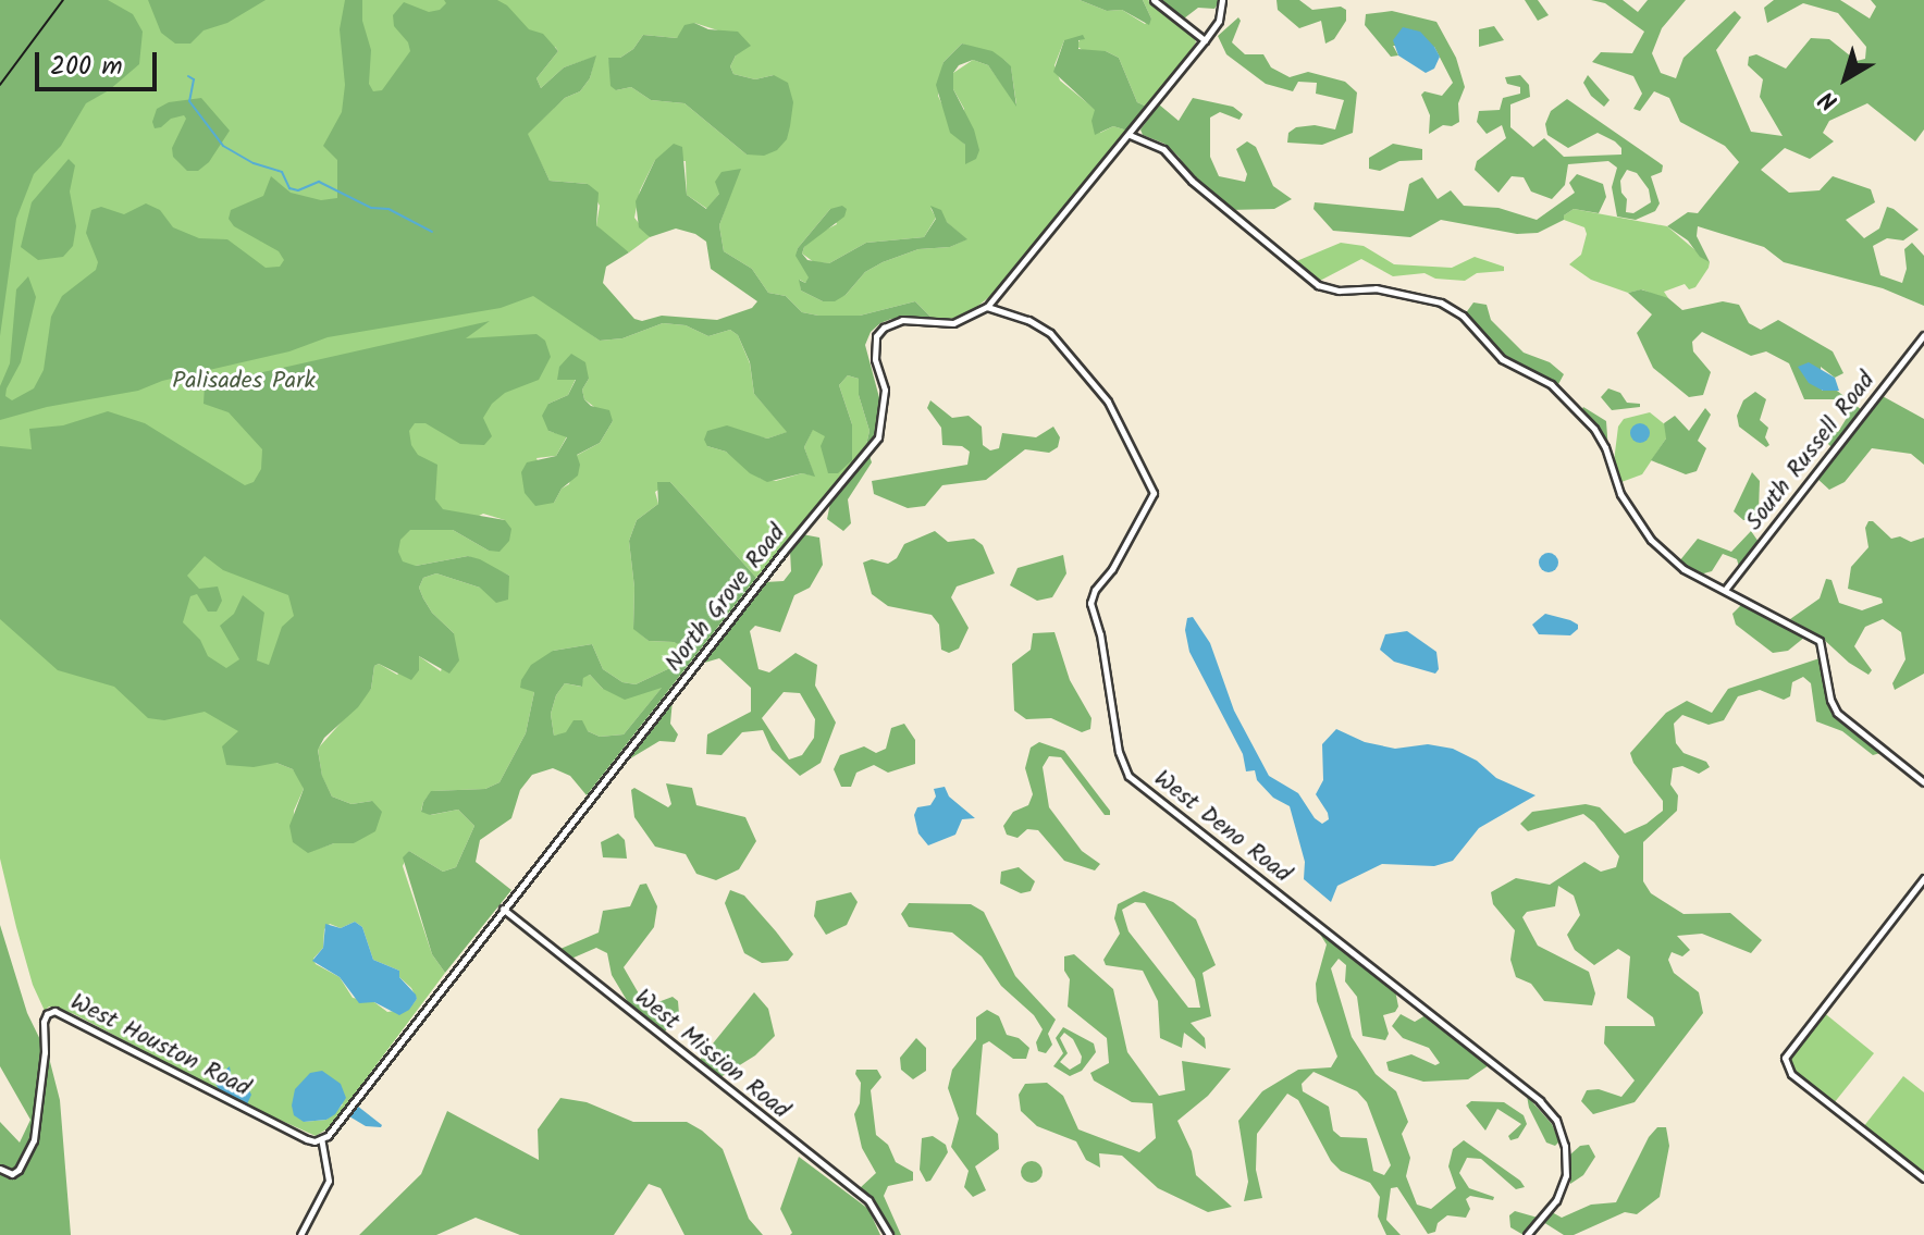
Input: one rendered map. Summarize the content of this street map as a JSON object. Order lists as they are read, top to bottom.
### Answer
{
  "streets": {
    "street": [
      "South Russell Road",
      "North Grove Road",
      "West Deno Road",
      "West Houston Road",
      "West Mission Road"
    ]
  },
  "crossings": [
    ["North Grove Road", "West Deno Road"],
    ["North Grove Road", "West Houston Road"],
    ["North Grove Road", "West Mission Road"]
  ],
  "parks": ["Palisades Park"],
  "scale_bar": "200 m",
  "north": "bottom left"
}
